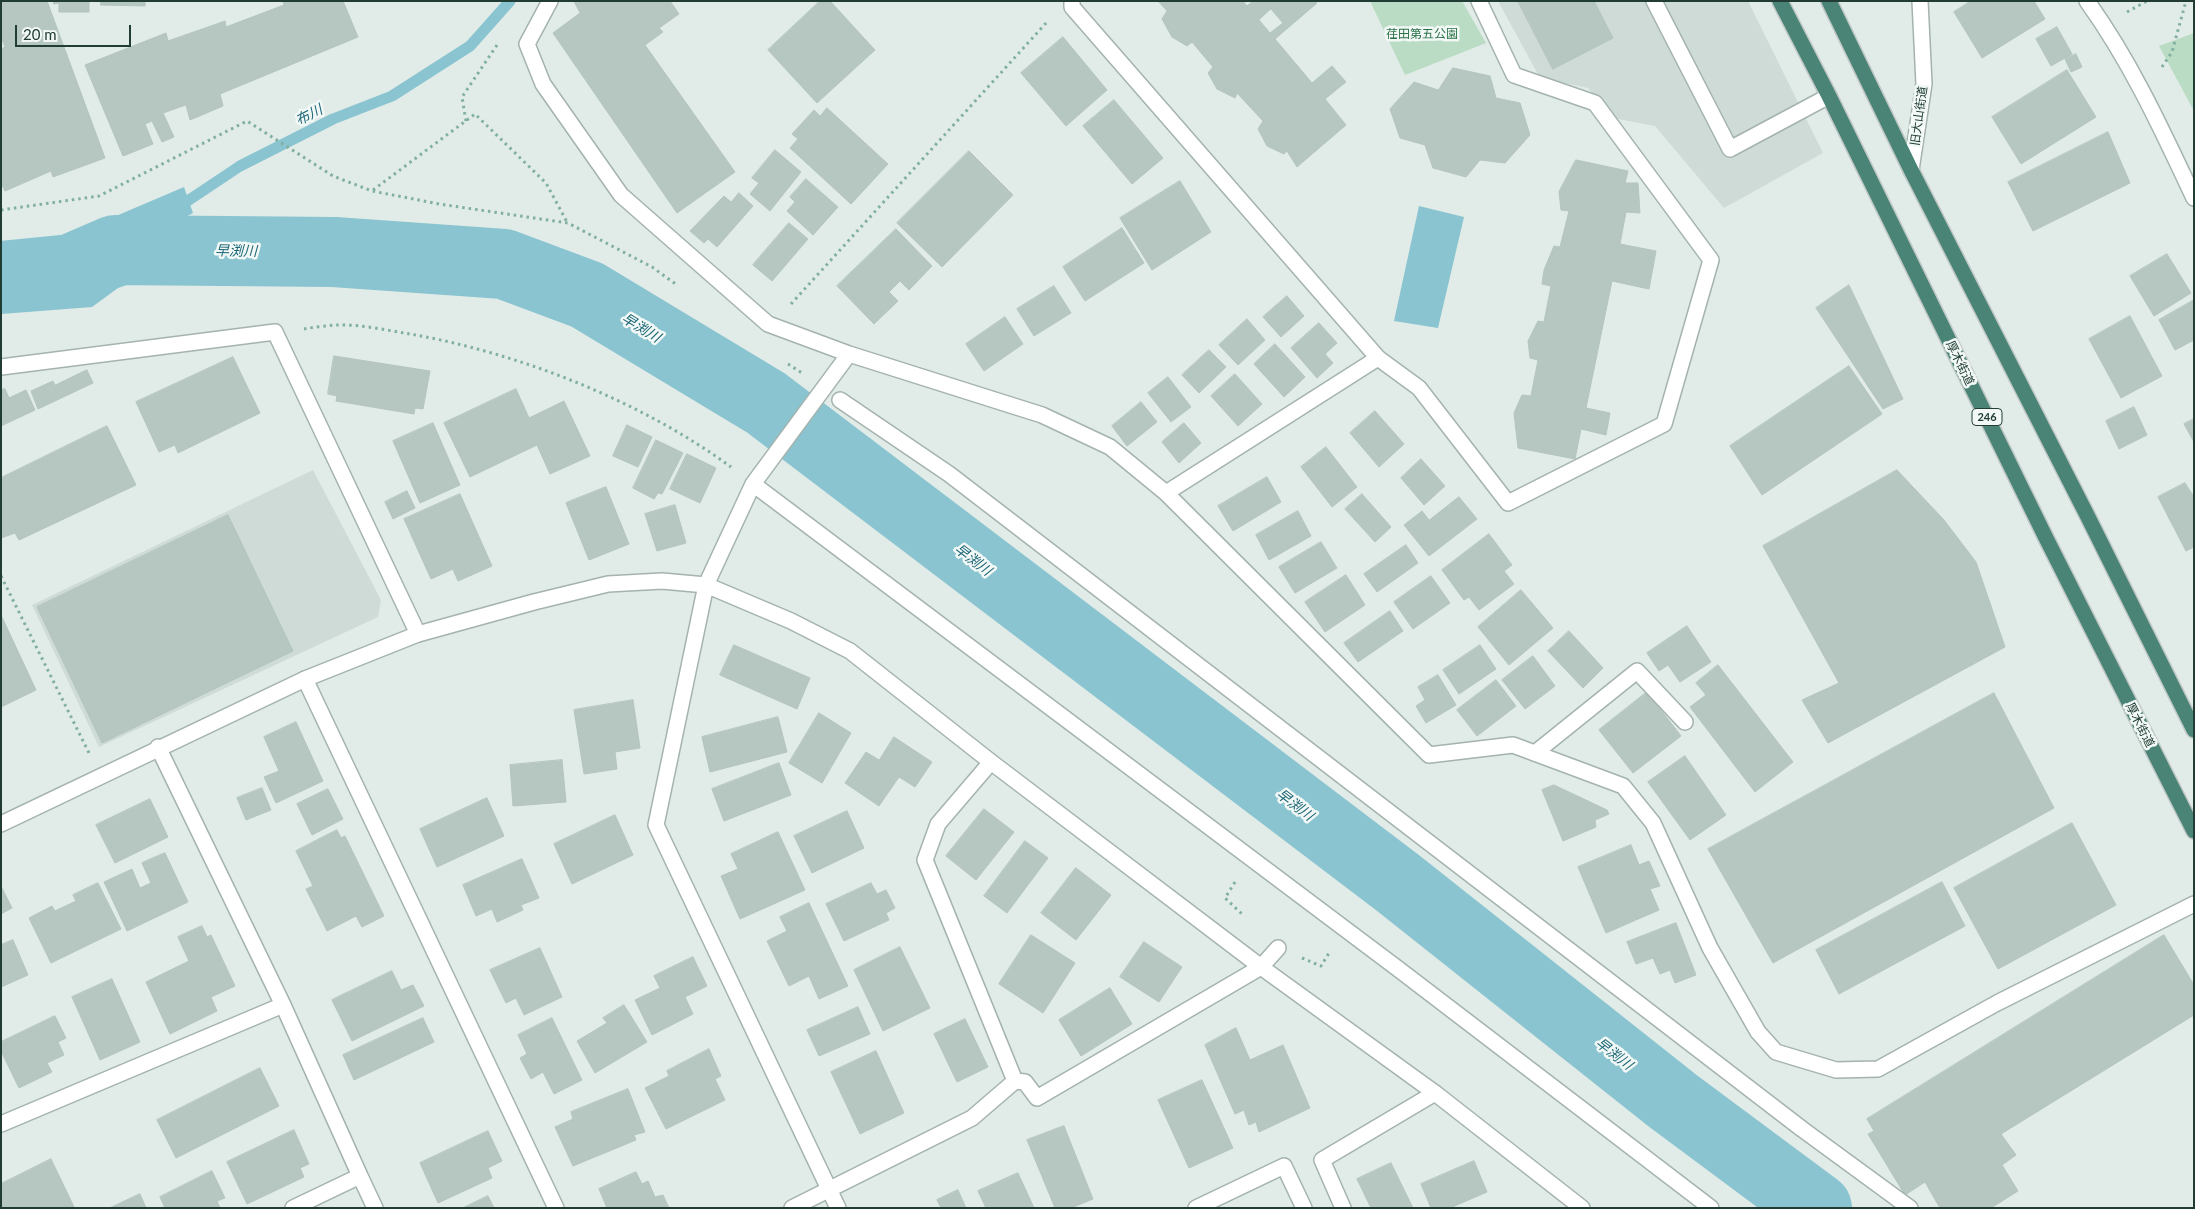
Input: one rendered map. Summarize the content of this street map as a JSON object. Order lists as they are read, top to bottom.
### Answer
{
  "streets": {
    "highway": ["厚木街道", "246"],
    "street": ["旧大山街道"]
  },
  "water": ["布川", "早渕川"],
  "parks": ["荏田第五公園"],
  "scale_bar": "20 m"
}
